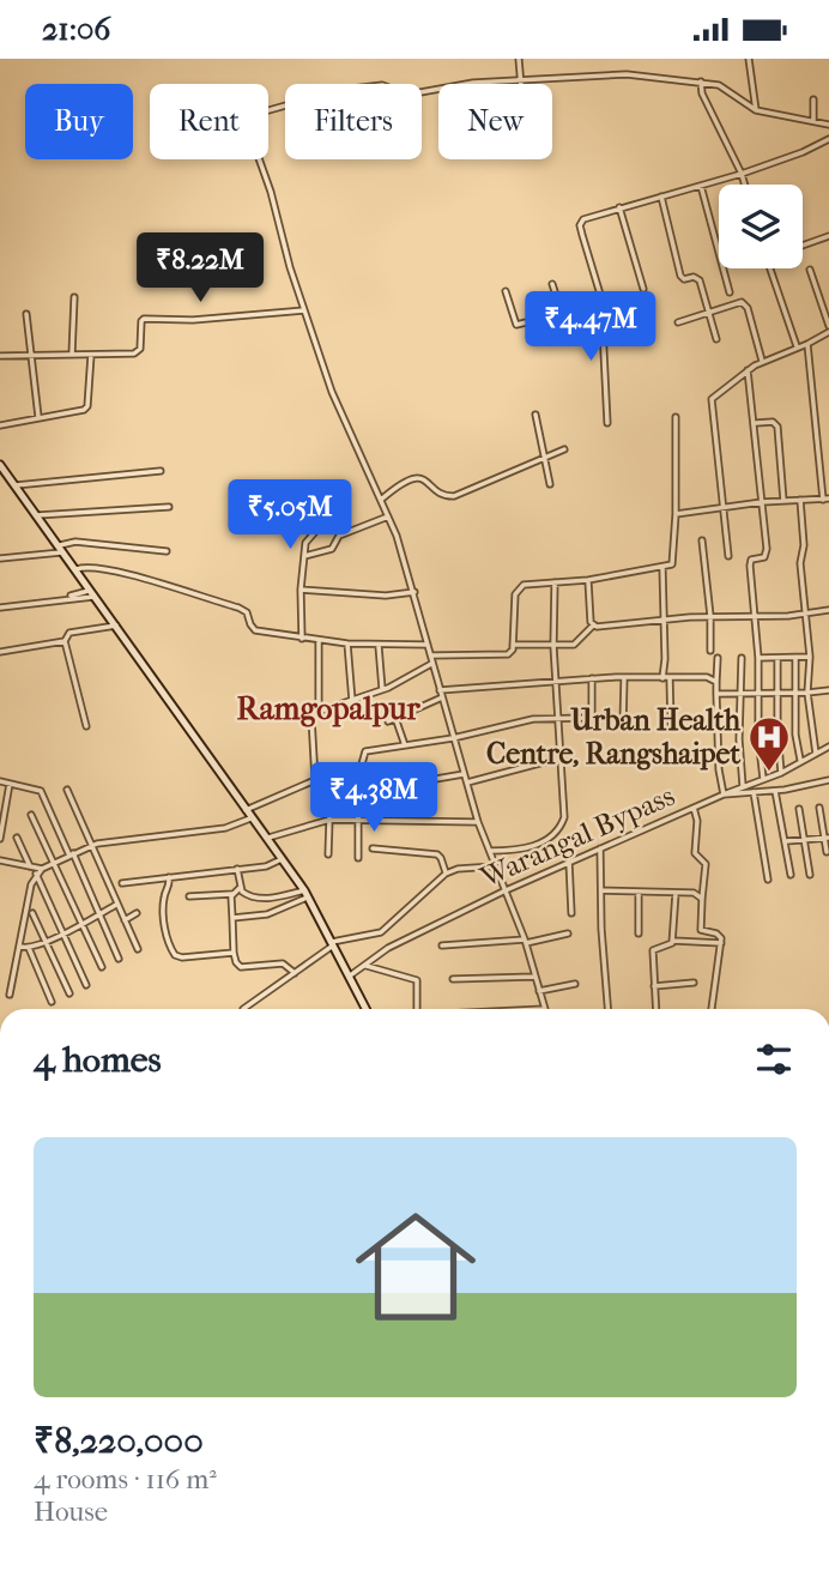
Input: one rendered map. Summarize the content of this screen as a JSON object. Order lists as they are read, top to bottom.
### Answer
{
  "streets": {
    "street": ["Warangal Bypass"]
  },
  "districts": ["Ramgopalpur"],
  "places": {
    "hospital": ["Urban Health Centre, Rangshaipet"]
  },
  "page": {
    "status": "21:06",
    "chip": [
      "Buy",
      "Rent",
      "Filters",
      "New"
    ],
    "price": [
      "₹8.22M",
      "₹4.47M",
      "₹5.05M",
      "₹4.38M"
    ],
    "heading": "4 homes",
    "list": [
      {
        "name": "₹8,220,000",
        "note": "4 rooms · 116 m² · House"
      }
    ]
  }
}
